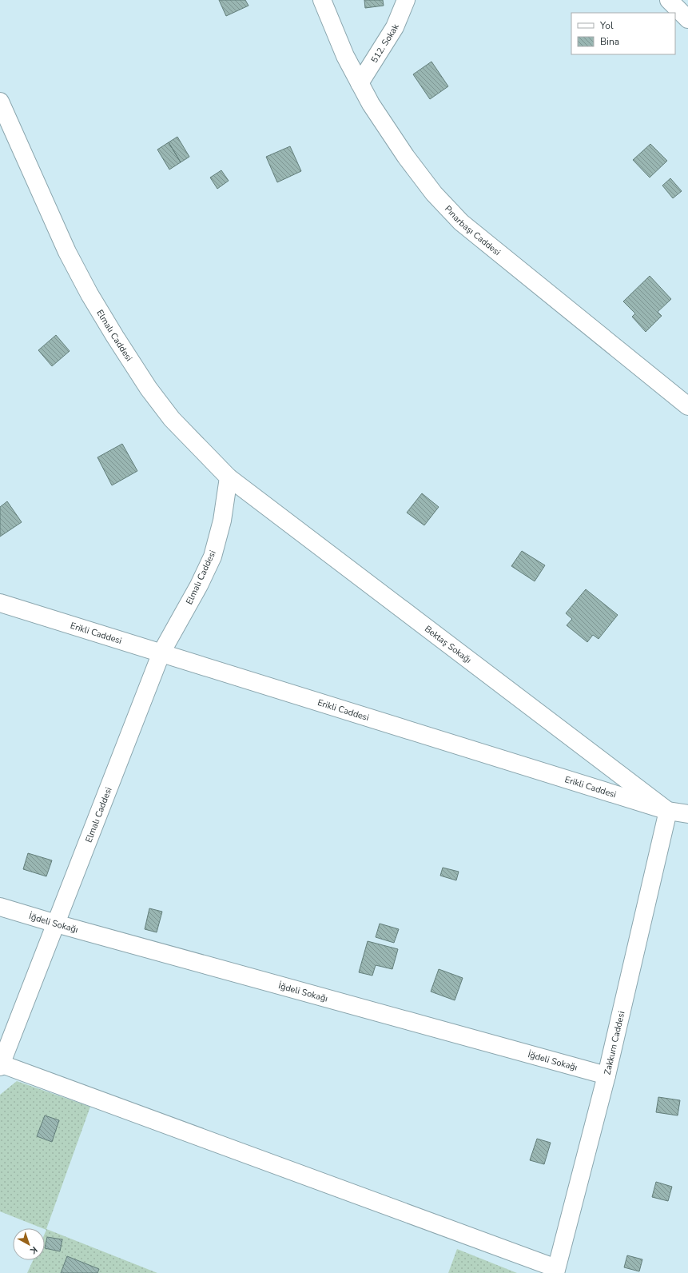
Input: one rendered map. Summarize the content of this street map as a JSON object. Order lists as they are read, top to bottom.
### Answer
{
  "streets": {
    "street": [
      "512. Sokak",
      "Pınarbaşı Caddesi",
      "Elmalı Caddesi",
      "Erikli Caddesi",
      "Bektaş Sokağı",
      "İğdeli Sokağı",
      "Zakkum Caddesi"
    ]
  },
  "crossings": [
    ["512. Sokak", "Pınarbaşı Caddesi"],
    ["Elmalı Caddesi", "Erikli Caddesi"],
    ["Elmalı Caddesi", "Bektaş Sokağı"],
    ["Elmalı Caddesi", "İğdeli Sokağı"],
    ["Erikli Caddesi", "Bektaş Sokağı"],
    ["Erikli Caddesi", "Zakkum Caddesi"],
    ["Bektaş Sokağı", "Zakkum Caddesi"],
    ["İğdeli Sokağı", "Zakkum Caddesi"]
  ],
  "legend": ["Yol", "Bina"],
  "north": "bottom right"
}
